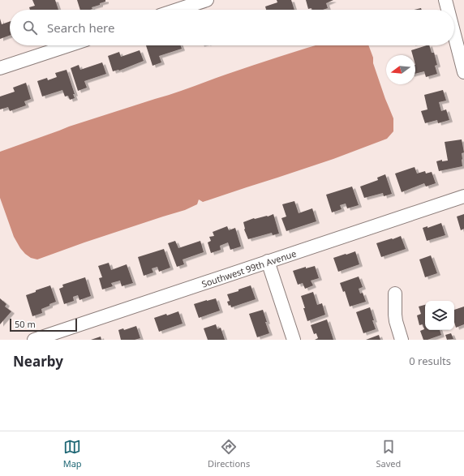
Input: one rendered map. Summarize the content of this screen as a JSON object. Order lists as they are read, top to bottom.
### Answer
{
  "streets": {
    "street": ["Southwest 99th Avenue"]
  },
  "scale_bar": "50 m",
  "north": "left",
  "page": {
    "search": "Search here",
    "scale": "50 m",
    "heading": ["Nearby", "0 results"],
    "nav": ["Map", "Directions", "Saved"]
  }
}
